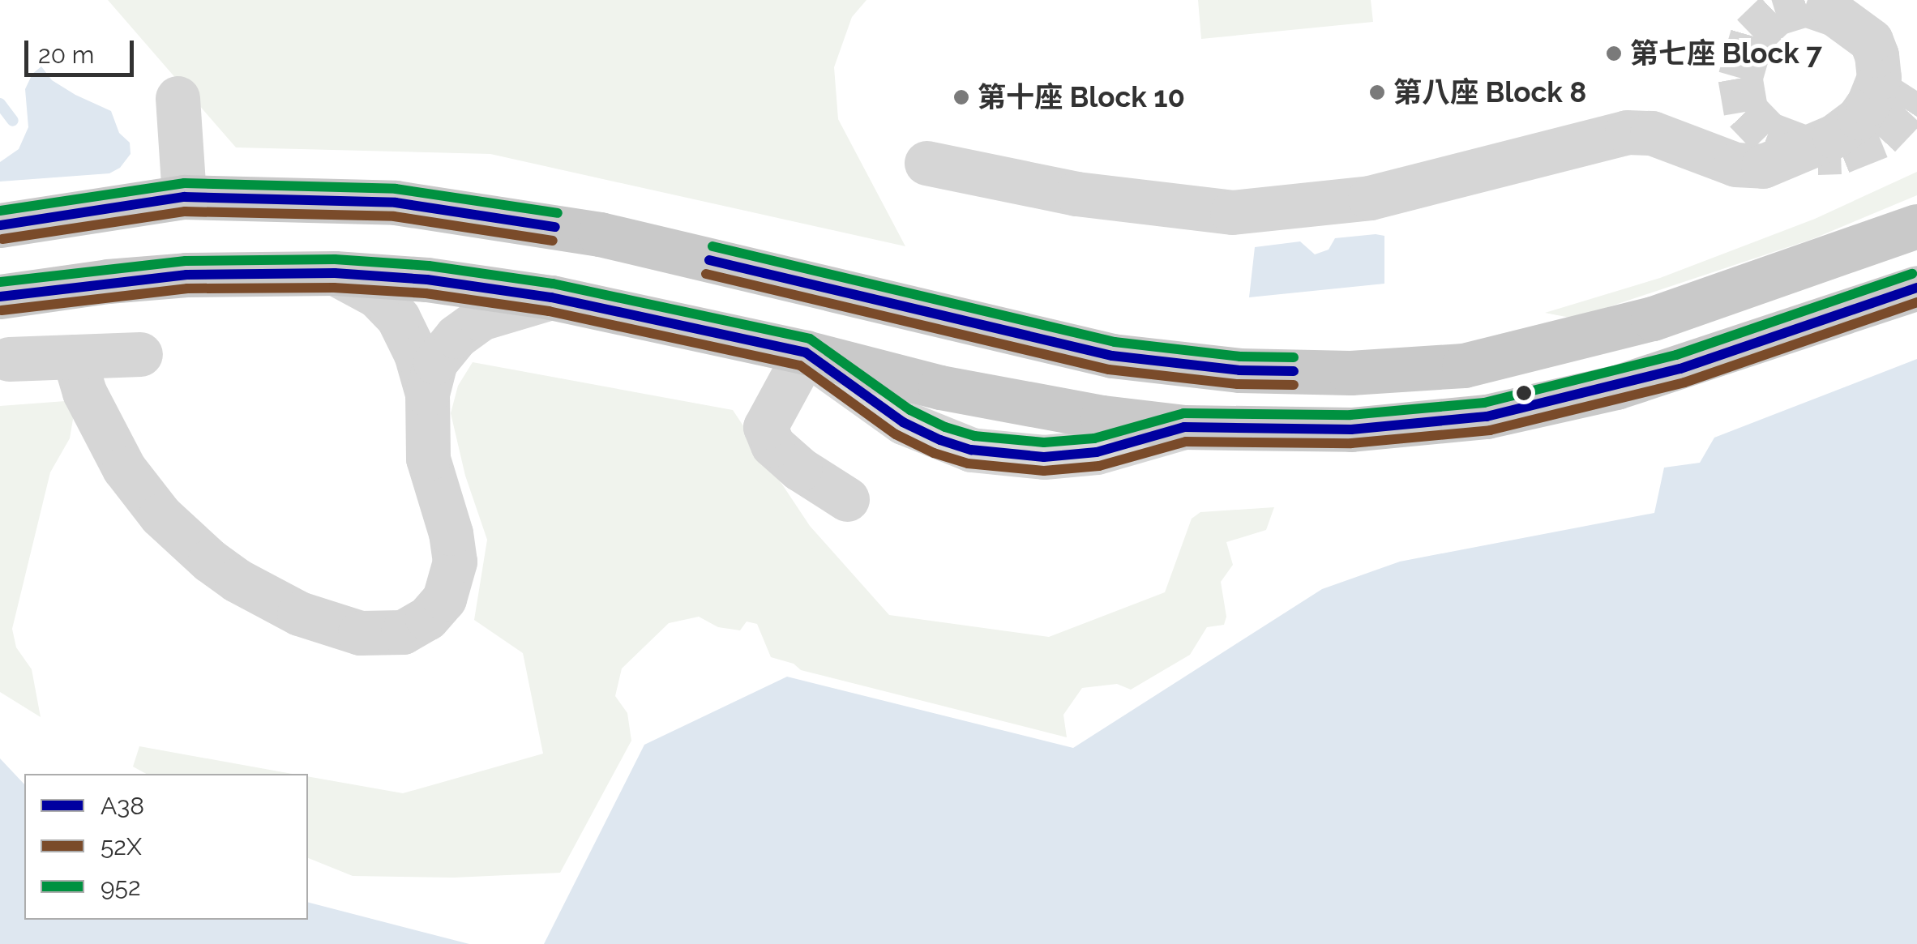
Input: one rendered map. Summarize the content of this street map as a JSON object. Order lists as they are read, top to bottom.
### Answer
{
  "places": ["第七座 Block 7", "第八座 Block 8", "第十座 Block 10"],
  "lines": ["transit line 952", "transit line A38", "transit line 52X"],
  "legend": ["A38", "52X", "952"],
  "scale_bar": "20 m"
}
